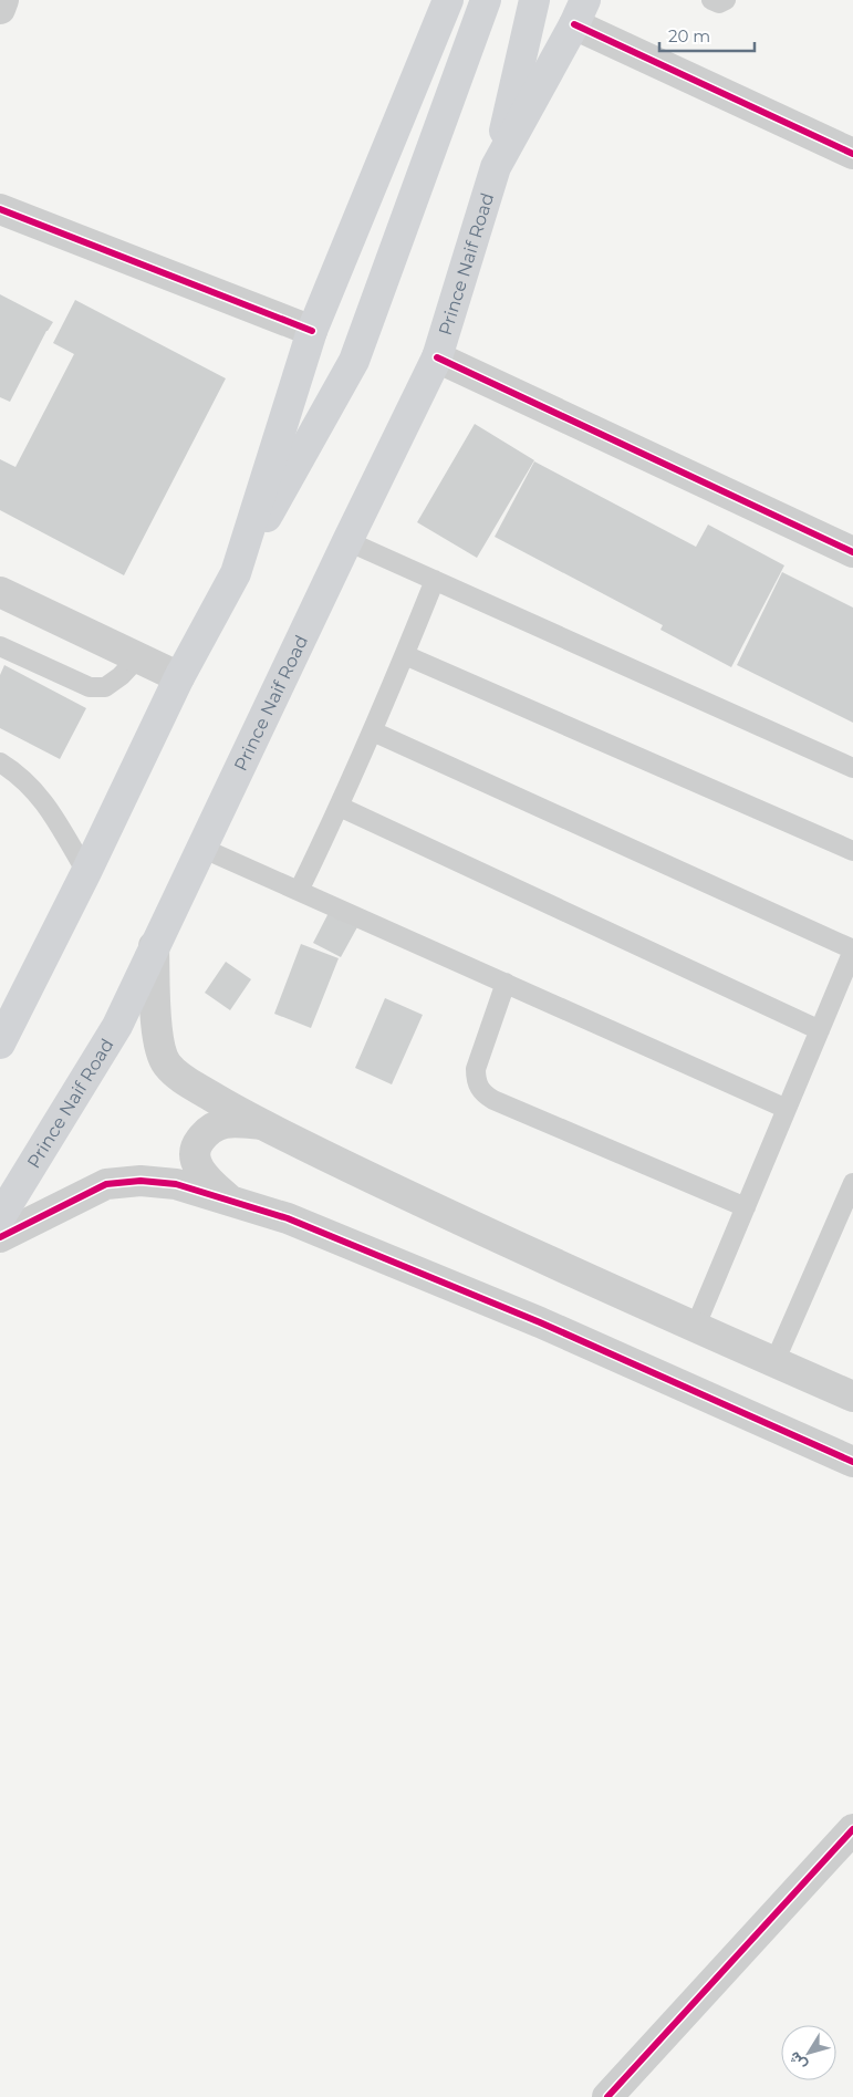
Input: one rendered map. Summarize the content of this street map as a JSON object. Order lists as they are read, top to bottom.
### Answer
{
  "streets": {
    "main road": ["Prince Naif Road"]
  },
  "scale_bar": "20 m",
  "north": "bottom left"
}
